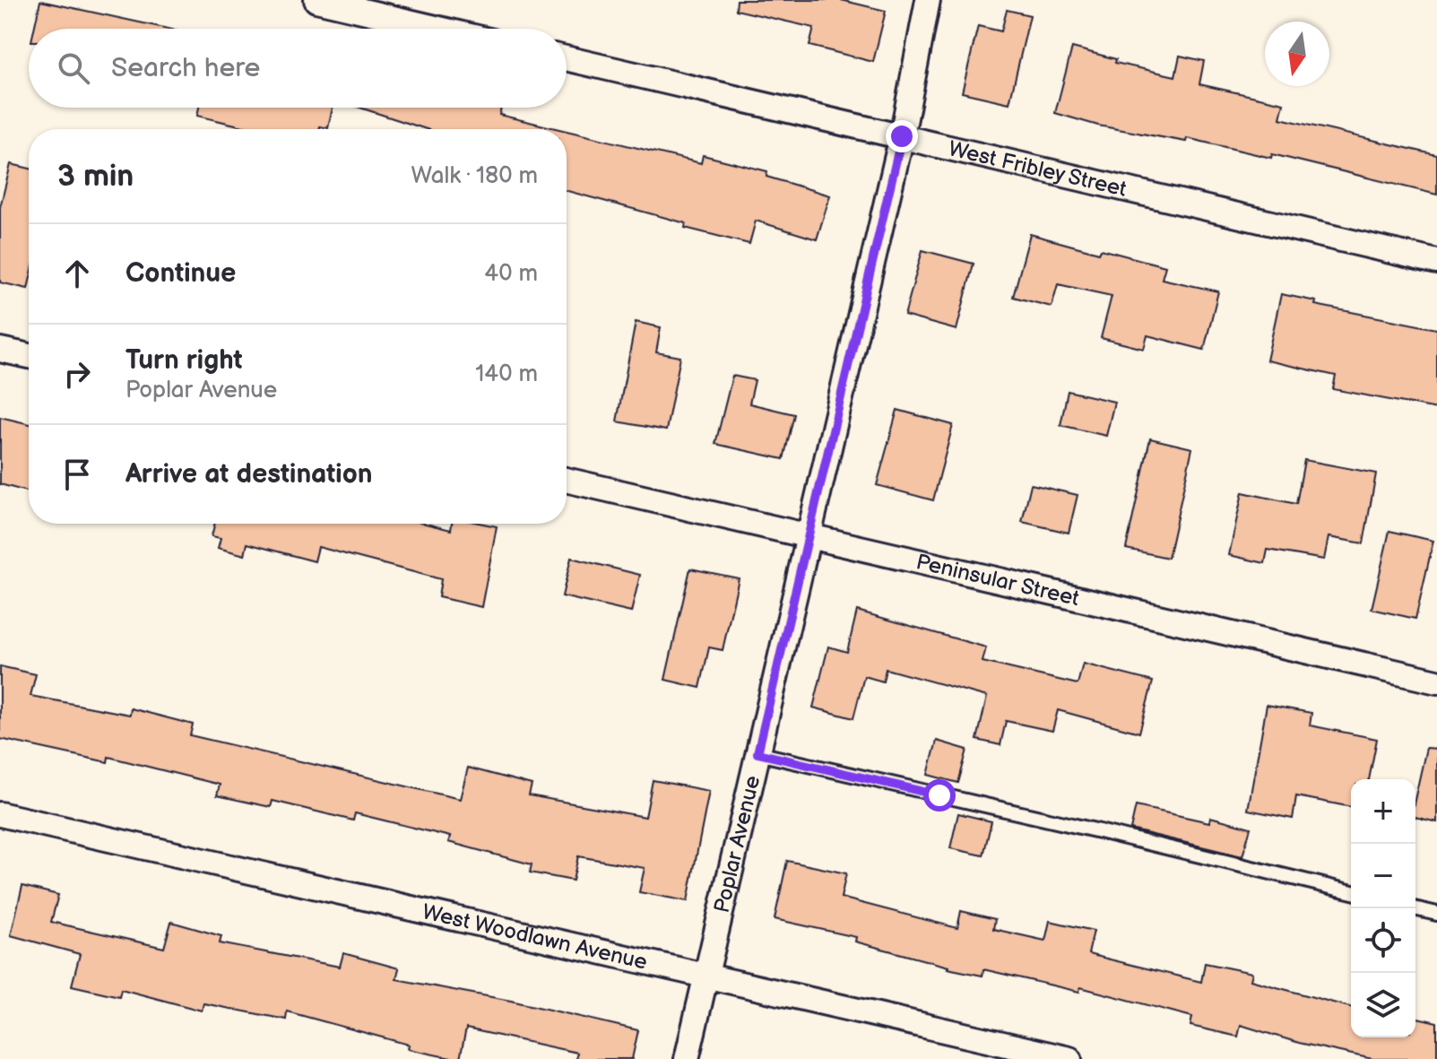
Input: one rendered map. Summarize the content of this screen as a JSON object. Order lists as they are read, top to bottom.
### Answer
{
  "streets": {
    "street": [
      "West Fribley Street",
      "Peninsular Street",
      "Poplar Avenue",
      "West Woodlawn Avenue"
    ]
  },
  "crossings": [
    ["West Fribley Street", "Poplar Avenue"],
    ["Peninsular Street", "Poplar Avenue"],
    ["Poplar Avenue", "West Woodlawn Avenue"]
  ],
  "north": "bottom",
  "page": {
    "search": "Search here",
    "heading": ["3 min", "Walk · 180 m"],
    "list": [
      ["Continue", "40 m"],
      ["Turn right", "Poplar Avenue", "140 m"],
      "Arrive at destination"
    ],
    "map_buttons": ["+", "−"]
  }
}
